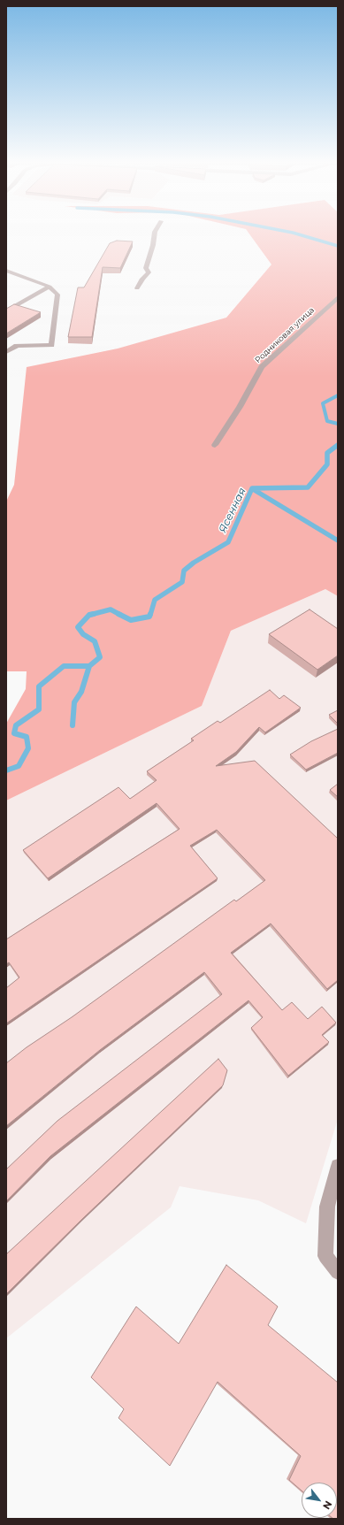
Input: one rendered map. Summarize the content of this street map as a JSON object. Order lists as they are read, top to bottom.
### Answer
{
  "streets": {
    "street": ["Родниковая улица"]
  },
  "water": ["Ясенная"],
  "north": "bottom right"
}
